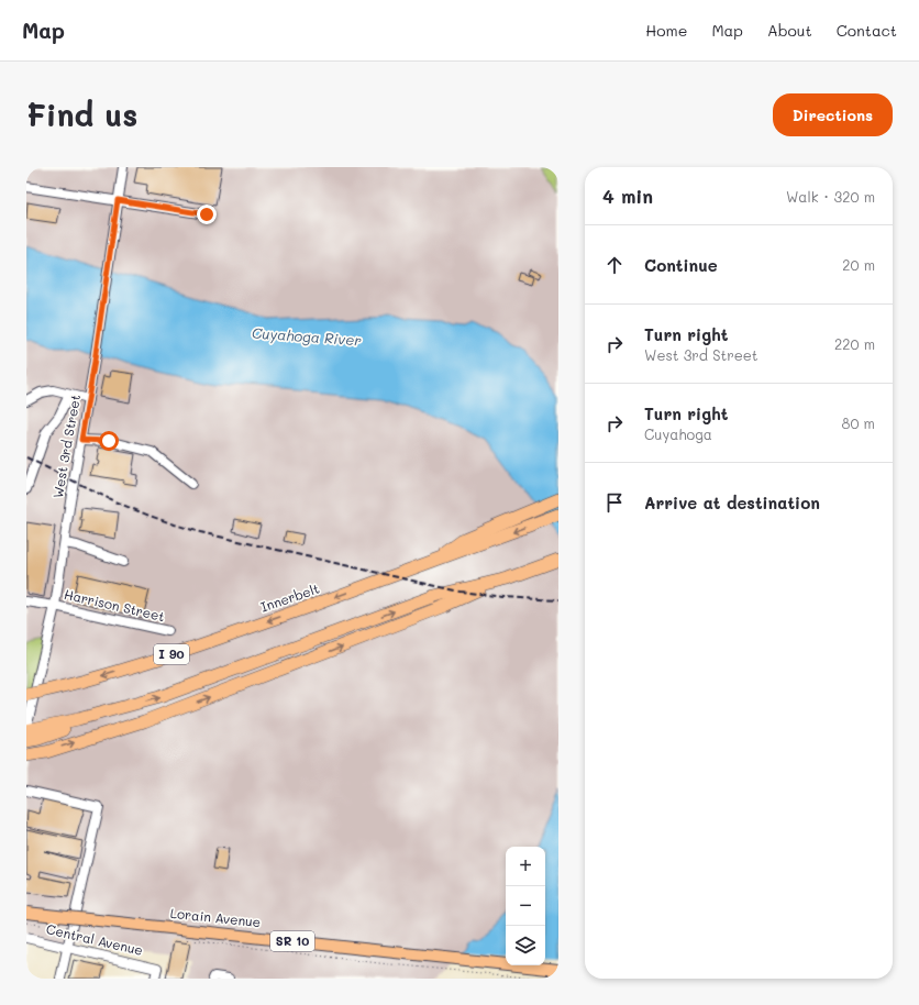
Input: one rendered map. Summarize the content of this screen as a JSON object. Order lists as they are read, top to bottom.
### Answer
{
  "streets": {
    "highway": ["Innerbelt", "I 90"],
    "main road": ["Lorain Avenue", "SR 10"],
    "street": ["West 3rd Street", "Harrison Street", "Central Avenue"]
  },
  "crossings": [
    ["West 3rd Street", "Harrison Street"]
  ],
  "water": ["Cuyahoga River"],
  "page": {
    "header": "Map",
    "nav": [
      "Home",
      "Map",
      "About",
      "Contact"
    ],
    "buttons": "Directions",
    "title": "Find us",
    "heading": ["4 min", "Walk · 320 m"],
    "list": [
      ["Continue", "20 m"],
      ["Turn right", "West 3rd Street", "220 m"],
      ["Turn right", "Cuyahoga", "80 m"],
      "Arrive at destination"
    ],
    "map_buttons": ["+", "−"]
  }
}
